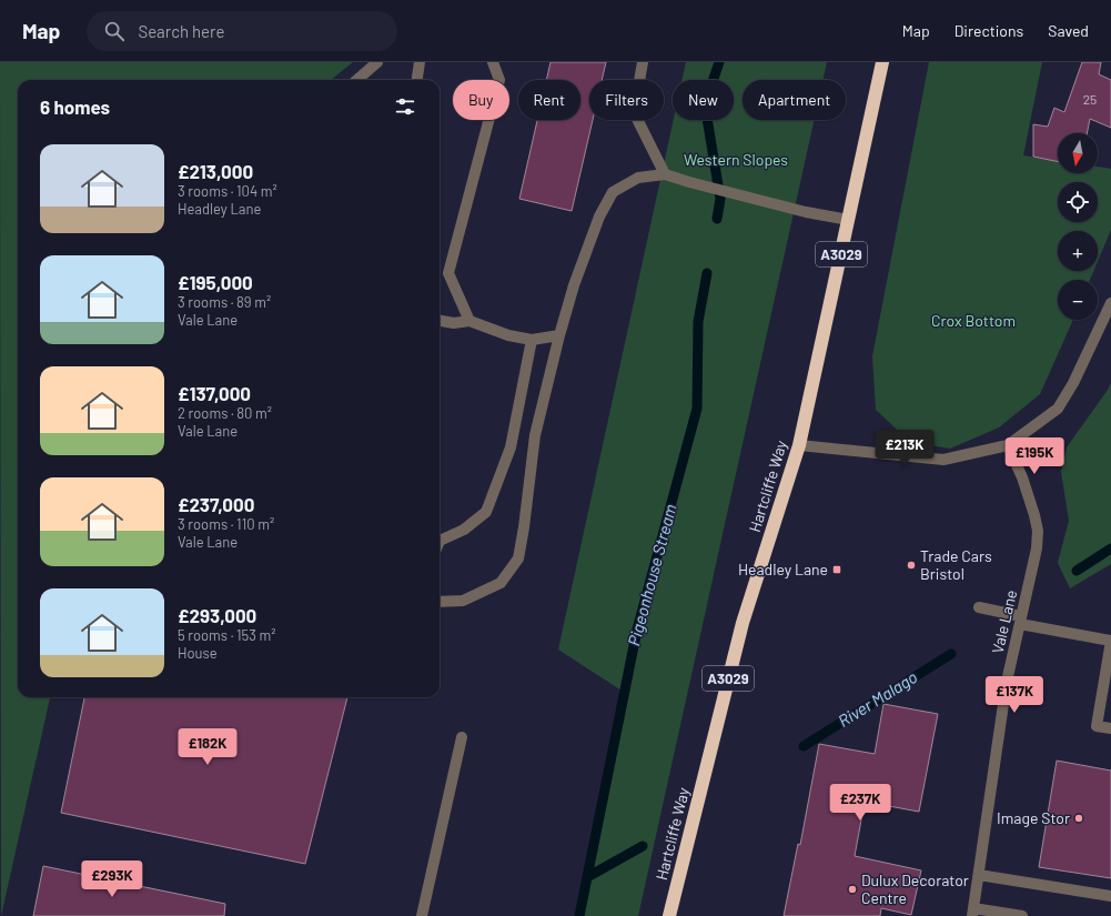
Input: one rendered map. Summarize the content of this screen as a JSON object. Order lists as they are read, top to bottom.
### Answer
{
  "streets": {
    "highway": ["A3029", "Hartcliffe Way"],
    "street": ["Vale Lane"]
  },
  "water": ["Pigeonhouse Stream", "River Malago"],
  "parks": ["Western Slopes", "Crox Bottom"],
  "places": {
    "other": ["Trade Cars Bristol", "Image Stor", "Dulux Decorator Centre"],
    "transit": ["Headley Lane"]
  },
  "house_numbers": ["25"],
  "north": "bottom",
  "page": {
    "header": "Map",
    "search": "Search here",
    "nav": ["Map", "Directions", "Saved"],
    "chip": [
      "Buy",
      "Rent",
      "Filters",
      "New",
      "Apartment"
    ],
    "heading": "6 homes",
    "map_buttons": ["+", "−"],
    "list": [
      {
        "name": "£213,000",
        "note": "3 rooms · 104 m² · Headley Lane"
      },
      {
        "name": "£195,000",
        "note": "3 rooms · 89 m² · Vale Lane"
      },
      {
        "name": "£137,000",
        "note": "2 rooms · 80 m² · Vale Lane"
      },
      {
        "name": "£237,000",
        "note": "3 rooms · 110 m² · Vale Lane"
      },
      {
        "name": "£293,000",
        "note": "5 rooms · 153 m² · House"
      }
    ],
    "price": [
      "£213K",
      "£195K",
      "£137K",
      "£182K",
      "£237K",
      "£293K"
    ]
  }
}
